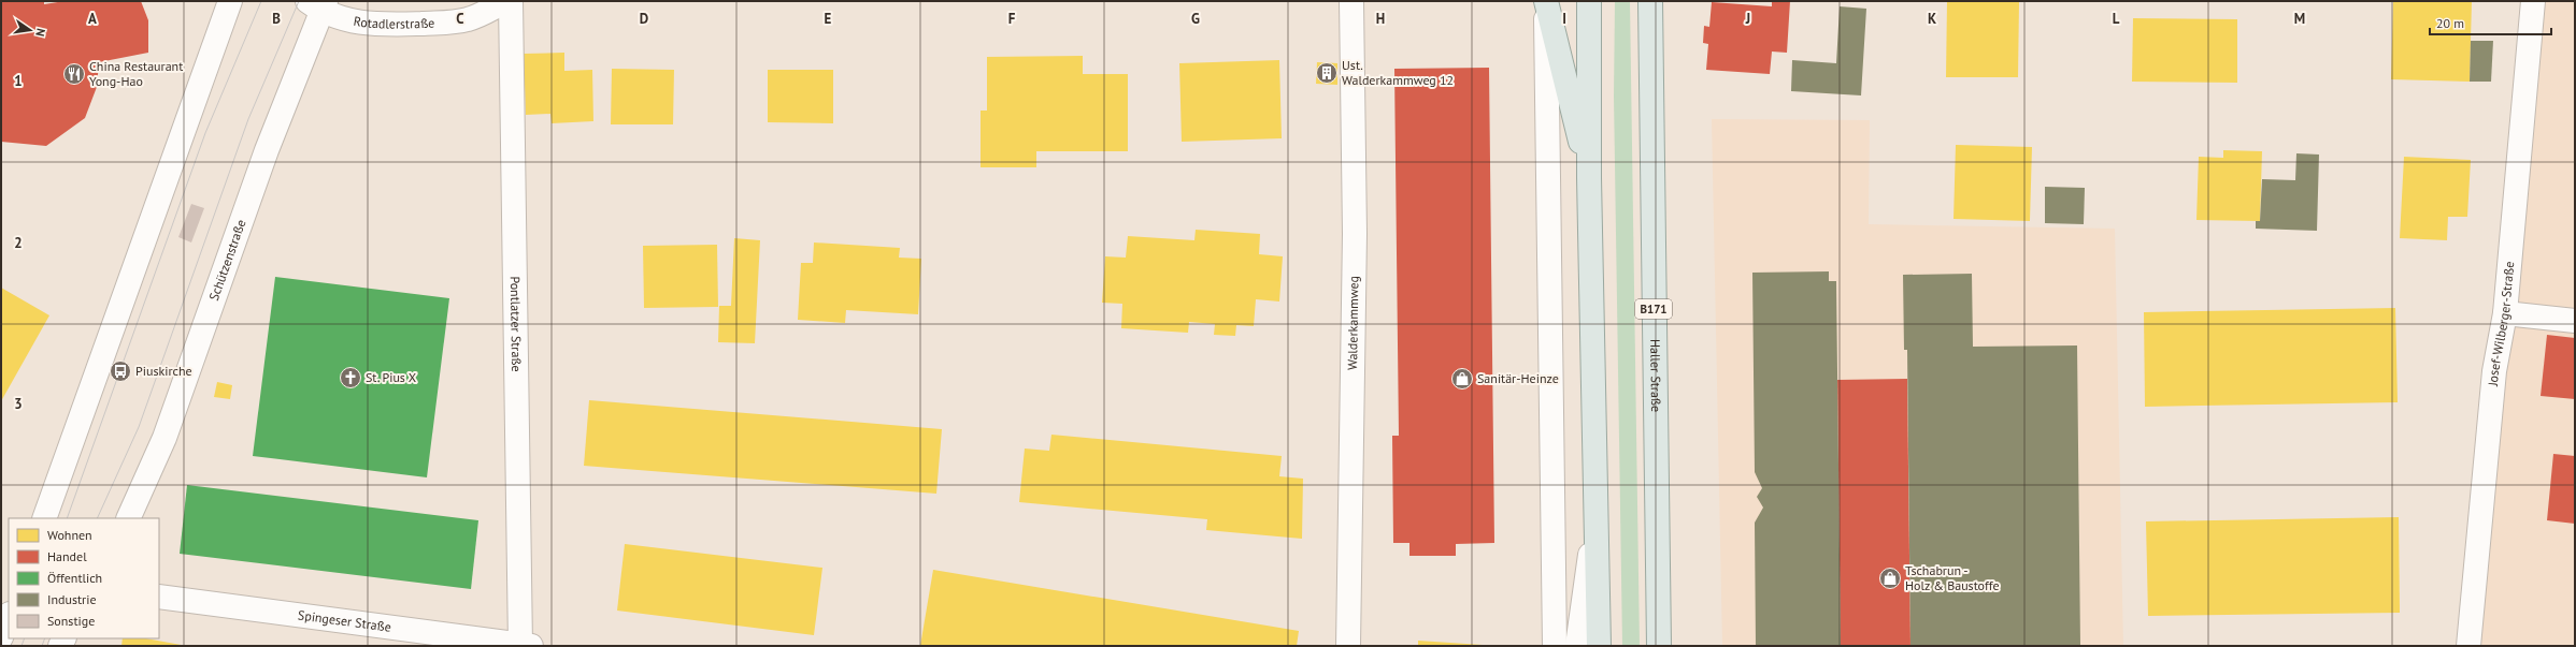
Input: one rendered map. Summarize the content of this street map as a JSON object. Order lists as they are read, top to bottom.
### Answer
{
  "streets": {
    "main road": ["B171", "Haller Straße"],
    "street": [
      "Rotadlerstraße",
      "Schützenstraße",
      "Pontlatzer Straße",
      "Walderkammweg",
      "Josef-Wilberger-Straße",
      "Spingeser Straße"
    ]
  },
  "crossings": [
    ["Rotadlerstraße", "Schützenstraße"],
    ["Pontlatzer Straße", "Spingeser Straße"]
  ],
  "places": {
    "building": ["Ust. Walderkammweg 12"],
    "restaurant": ["China Restaurant Yong-Hao"],
    "bus stop": ["Piuskirche"],
    "church": ["St. Pius X"],
    "shop": ["Sanitär-Heinze", "Tschabrun - Holz & Baustoffe"]
  },
  "legend": [
    "Wohnen",
    "Handel",
    "Öffentlich",
    "Industrie",
    "Sonstige"
  ],
  "scale_bar": "20 m",
  "north": "right",
  "grid": {
    "columns": [
      "A",
      "B",
      "C",
      "D",
      "E",
      "F",
      "G",
      "H",
      "I",
      "J",
      "K",
      "L",
      "M"
    ],
    "rows": ["1", "2", "3"]
  }
}
